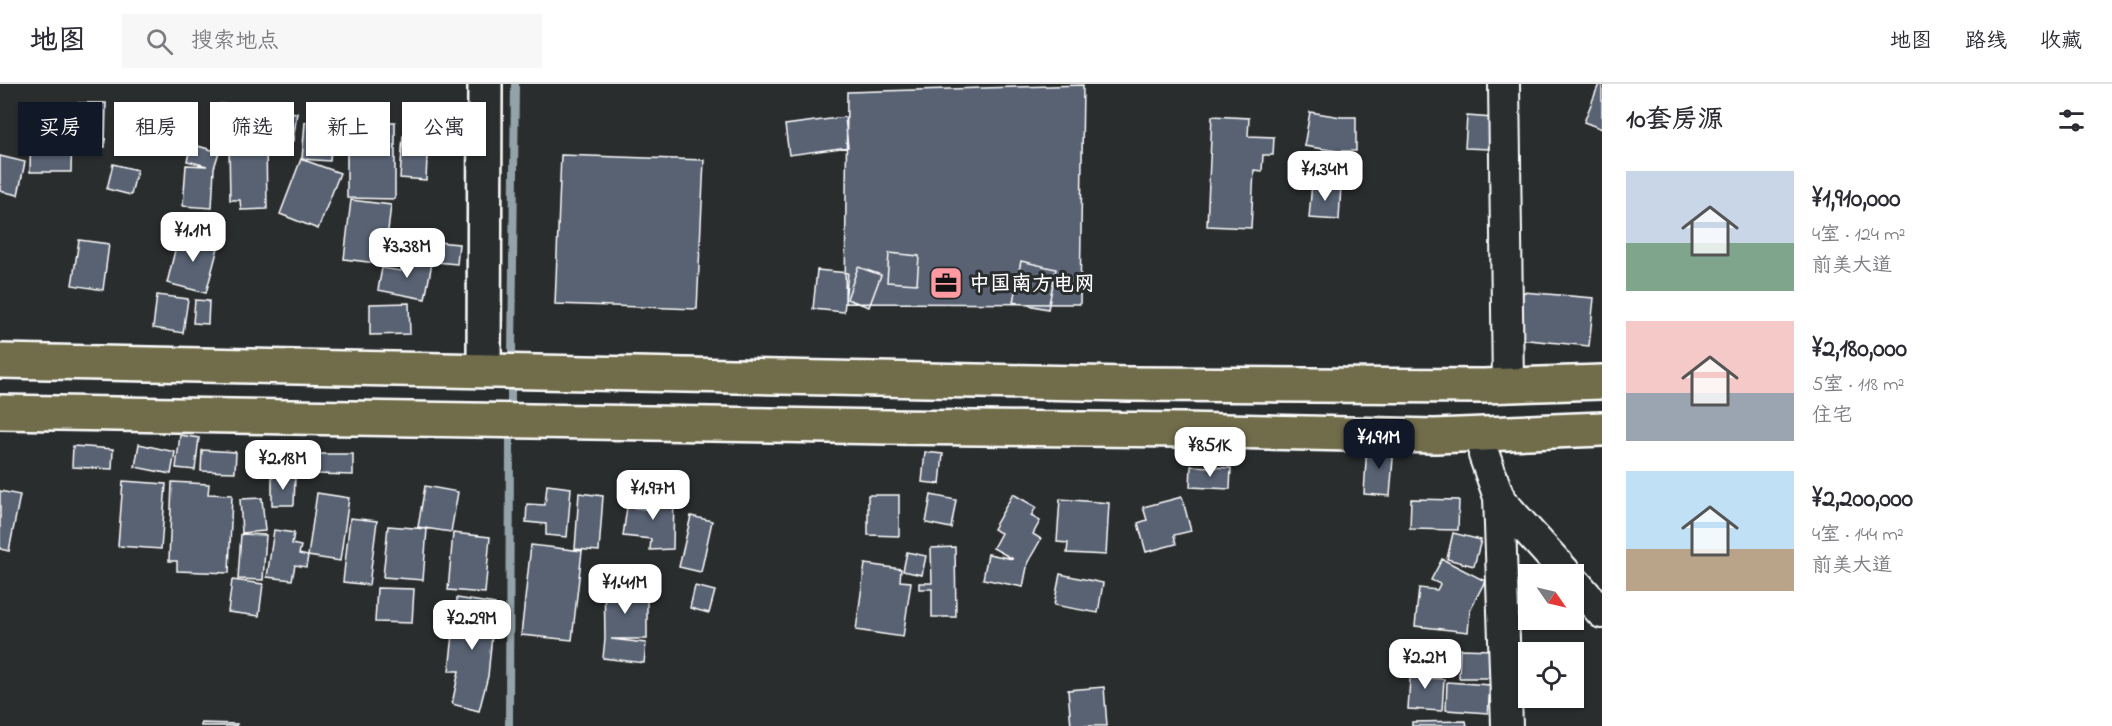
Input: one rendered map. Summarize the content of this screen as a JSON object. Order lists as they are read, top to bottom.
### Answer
{
  "places": {
    "office": ["中国南方电网"]
  },
  "north": "bottom right",
  "page": {
    "header": "地图",
    "search": "搜索地点",
    "nav": ["地图", "路线", "收藏"],
    "heading": "10套房源",
    "chip": [
      "买房",
      "租房",
      "筛选",
      "新上",
      "公寓"
    ],
    "price": [
      "¥1.34M",
      "¥1.1M",
      "¥3.38M",
      "¥1.91M",
      "¥851K",
      "¥2.18M",
      "¥1.97M",
      "¥1.41M",
      "¥2.29M",
      "¥2.2M"
    ],
    "list": [
      {
        "name": "¥1,910,000",
        "note": "4室 · 124 m² · 前美大道"
      },
      {
        "name": "¥2,180,000",
        "note": "5室 · 118 m² · 住宅"
      },
      {
        "name": "¥2,200,000",
        "note": "4室 · 144 m² · 前美大道"
      }
    ]
  }
}
